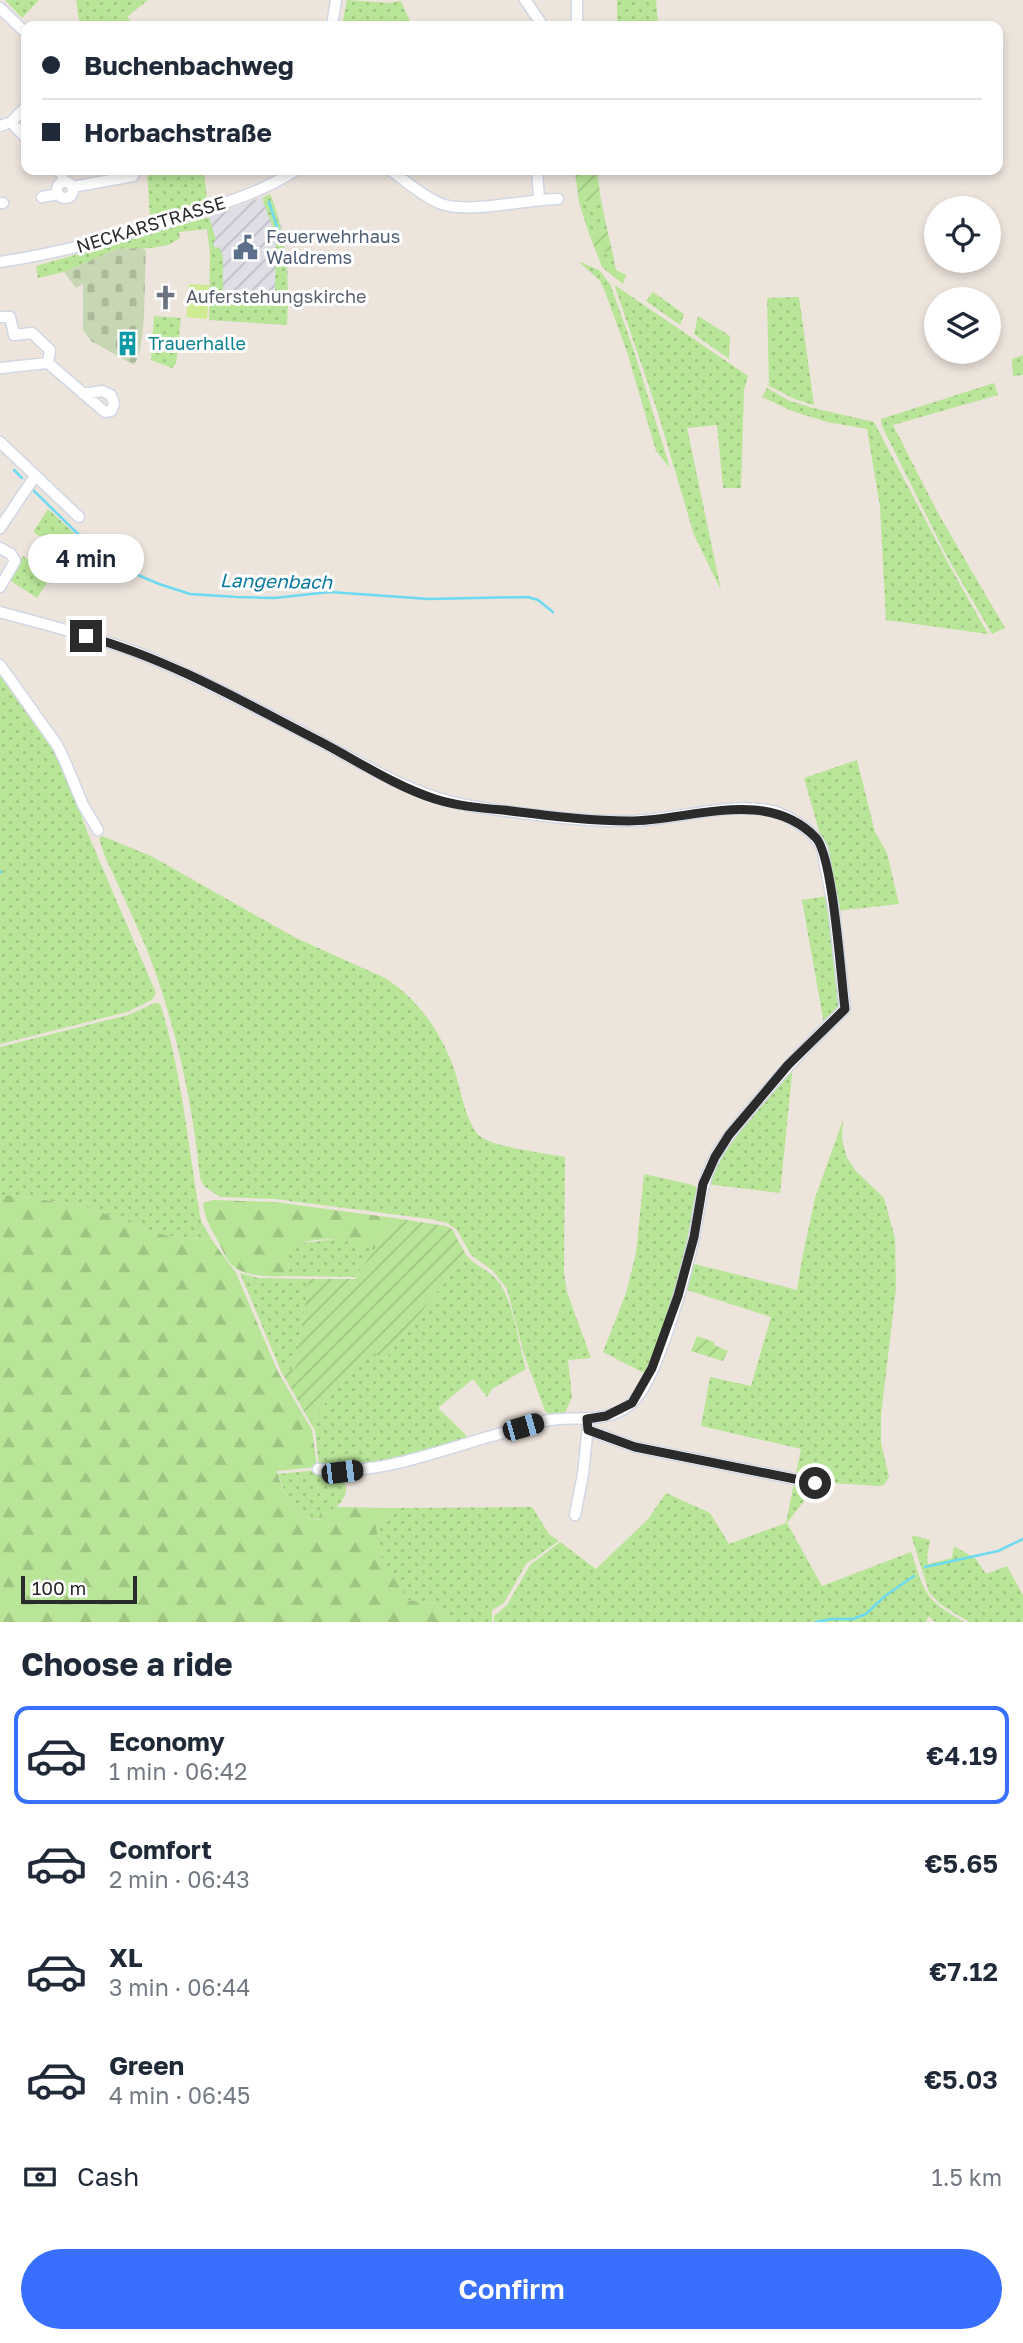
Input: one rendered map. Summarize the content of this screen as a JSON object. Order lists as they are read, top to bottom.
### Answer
{
  "streets": {
    "street": ["NECKARSTRASSE"]
  },
  "water": ["Langenbach"],
  "places": {
    "public building": ["Feuerwehrhaus Waldrems"],
    "church": ["Auferstehungskirche"],
    "building": ["Trauerhalle"]
  },
  "scale_bar": "100 m",
  "page": {
    "banner": ["Buchenbachweg", "Horbachstraße"],
    "bubble": "4 min",
    "scale": "100 m",
    "heading": "Choose a ride",
    "list": [
      {
        "name": "Economy",
        "note": "1 min · 06:42",
        "value": "€4.19"
      },
      {
        "name": "Comfort",
        "note": "2 min · 06:43",
        "value": "€5.65"
      },
      {
        "name": "XL",
        "note": "3 min · 06:44",
        "value": "€7.12"
      },
      {
        "name": "Green",
        "note": "4 min · 06:45",
        "value": "€5.03"
      }
    ],
    "pay": ["Cash", "1.5 km"],
    "buttons": "Confirm"
  }
}
